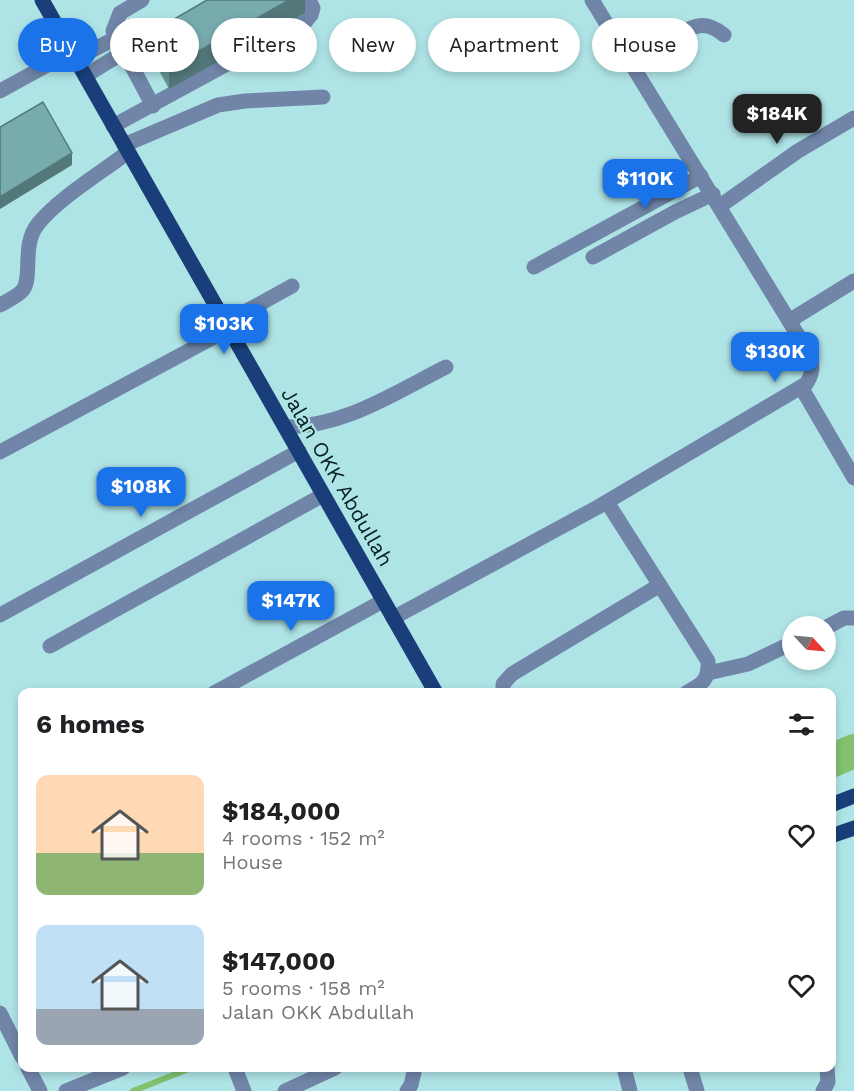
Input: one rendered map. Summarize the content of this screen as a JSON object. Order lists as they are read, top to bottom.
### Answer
{
  "streets": {
    "main road": ["Jalan OKK Abdullah"]
  },
  "north": "bottom right",
  "page": {
    "chip": [
      "Buy",
      "Rent",
      "Filters",
      "New",
      "Apartment",
      "House"
    ],
    "price": [
      "$184K",
      "$110K",
      "$103K",
      "$130K",
      "$108K",
      "$147K"
    ],
    "heading": "6 homes",
    "list": [
      {
        "name": "$184,000",
        "note": "4 rooms · 152 m² · House"
      },
      {
        "name": "$147,000",
        "note": "5 rooms · 158 m² · Jalan OKK Abdullah"
      }
    ]
  }
}
